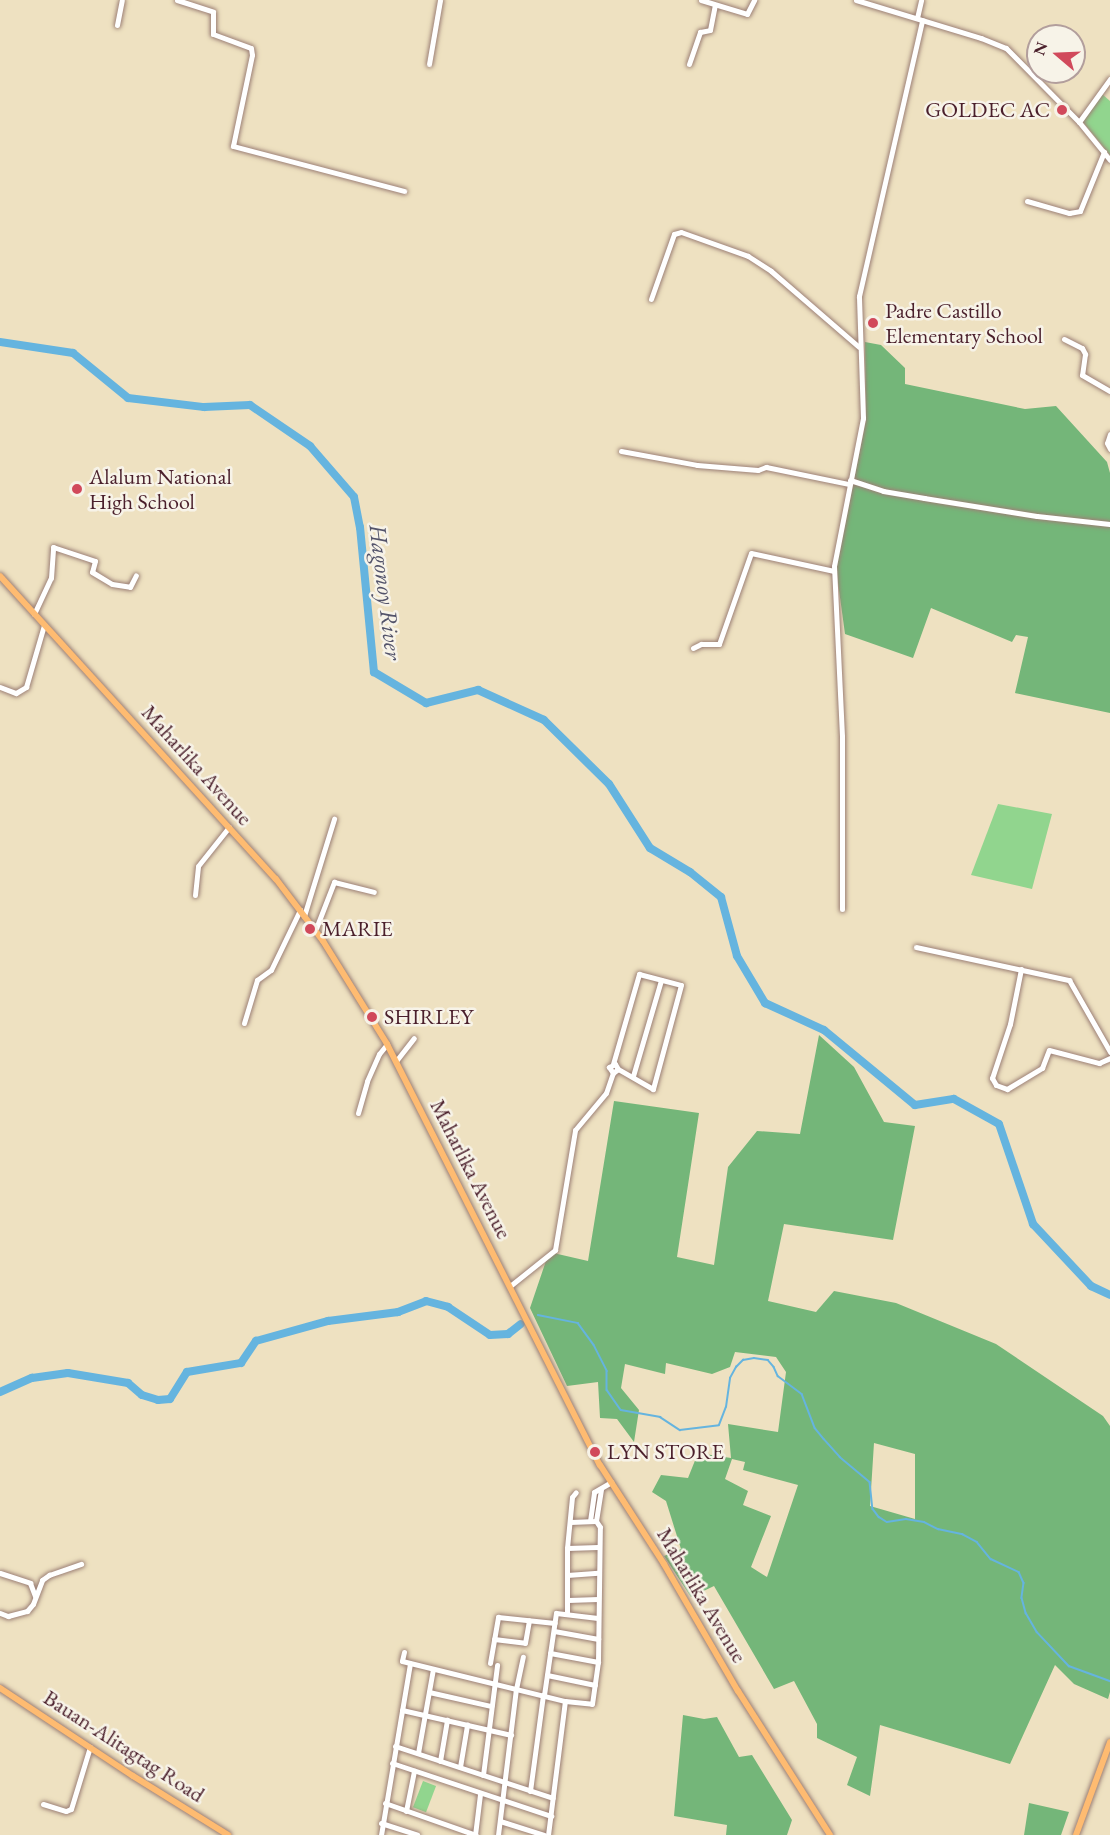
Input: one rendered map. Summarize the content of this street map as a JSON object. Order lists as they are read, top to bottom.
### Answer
{
  "streets": {
    "main road": ["Maharlika Avenue", "Bauan-Alitagtag Road"]
  },
  "water": ["Hagonoy River"],
  "places": [
    "GOLDEC AC",
    "Padre Castillo Elementary School",
    "Alalum National High School",
    "MARIE",
    "SHIRLEY",
    "LYN STORE"
  ],
  "north": "left"
}
